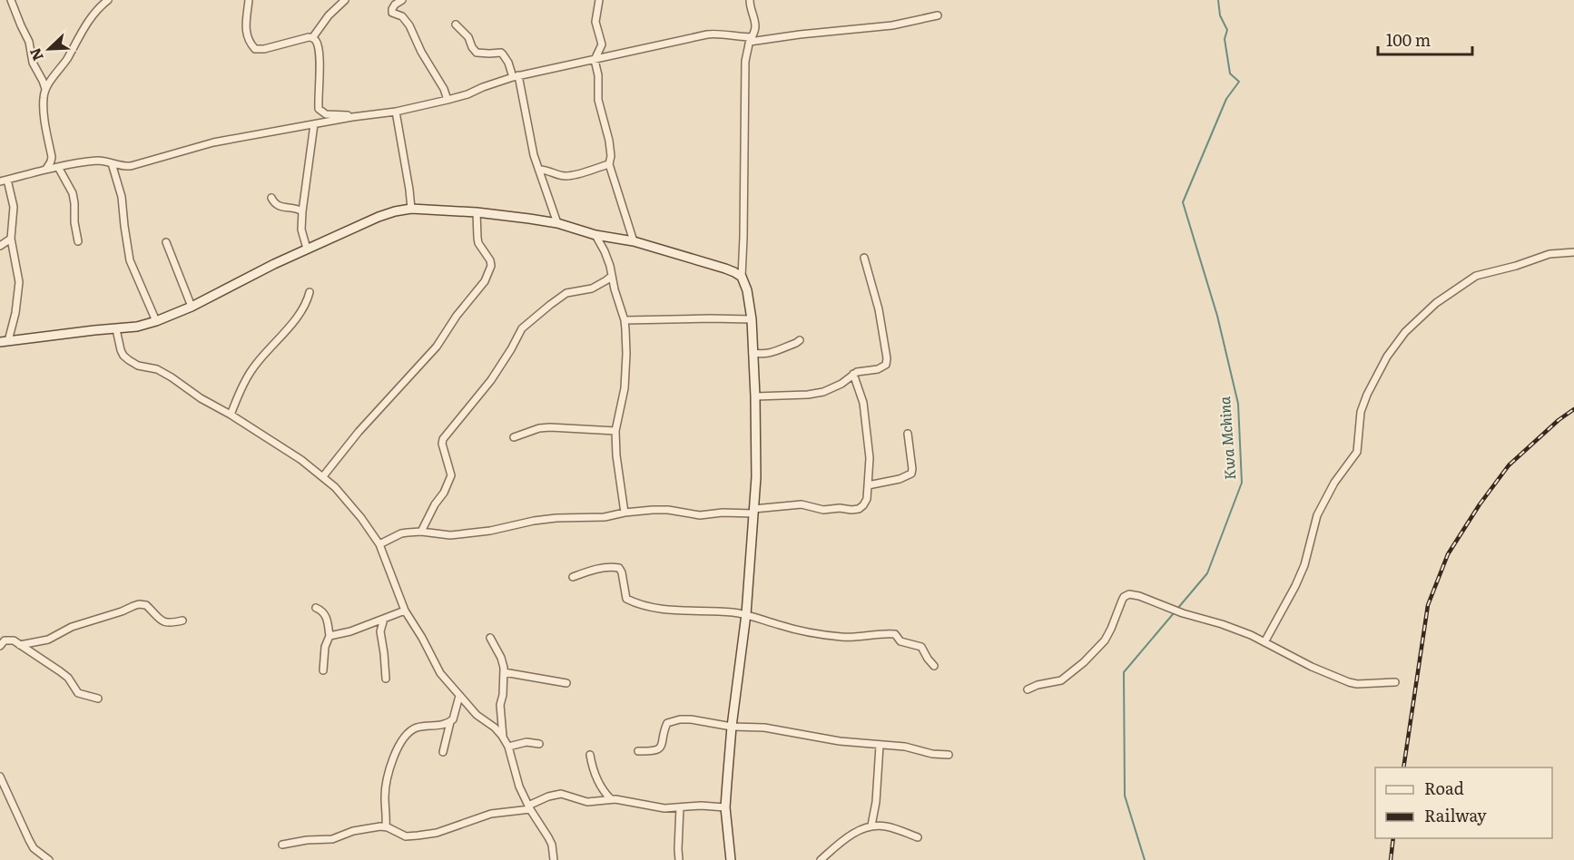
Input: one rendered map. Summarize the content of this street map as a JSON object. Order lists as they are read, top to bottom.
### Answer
{
  "water": ["Kwa Mchina"],
  "legend": ["Road", "Railway"],
  "scale_bar": "100 m",
  "north": "bottom left"
}
